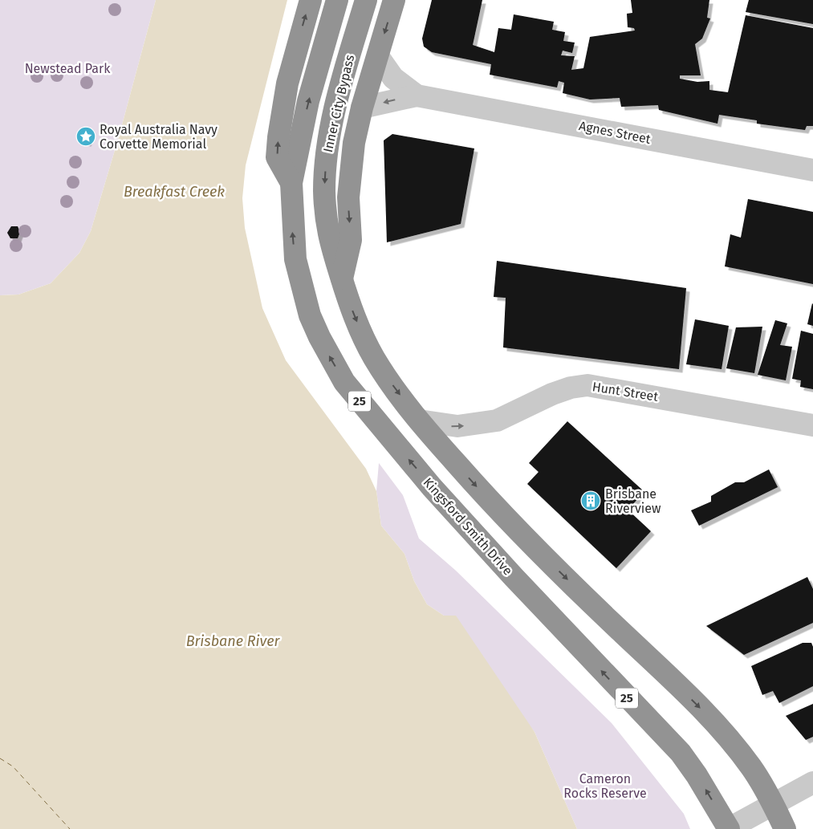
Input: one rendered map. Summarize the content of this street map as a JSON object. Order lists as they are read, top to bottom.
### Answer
{
  "streets": {
    "highway": ["Inner City Bypass", "25", "Kingsford Smith Drive"],
    "street": ["Agnes Street", "Hunt Street"]
  },
  "crossings": [
    ["Inner City Bypass", "25"],
    ["Inner City Bypass", "Kingsford Smith Drive"],
    ["25", "Kingsford Smith Drive"]
  ],
  "one_way": ["Hunt Street"],
  "water": ["Breakfast Creek", "Brisbane River"],
  "parks": ["Newstead Park", "Cameron Rocks Reserve"],
  "places": {
    "place": ["Royal Australia Navy Corvette Memorial"],
    "building": ["Brisbane Riverview"]
  }
}
